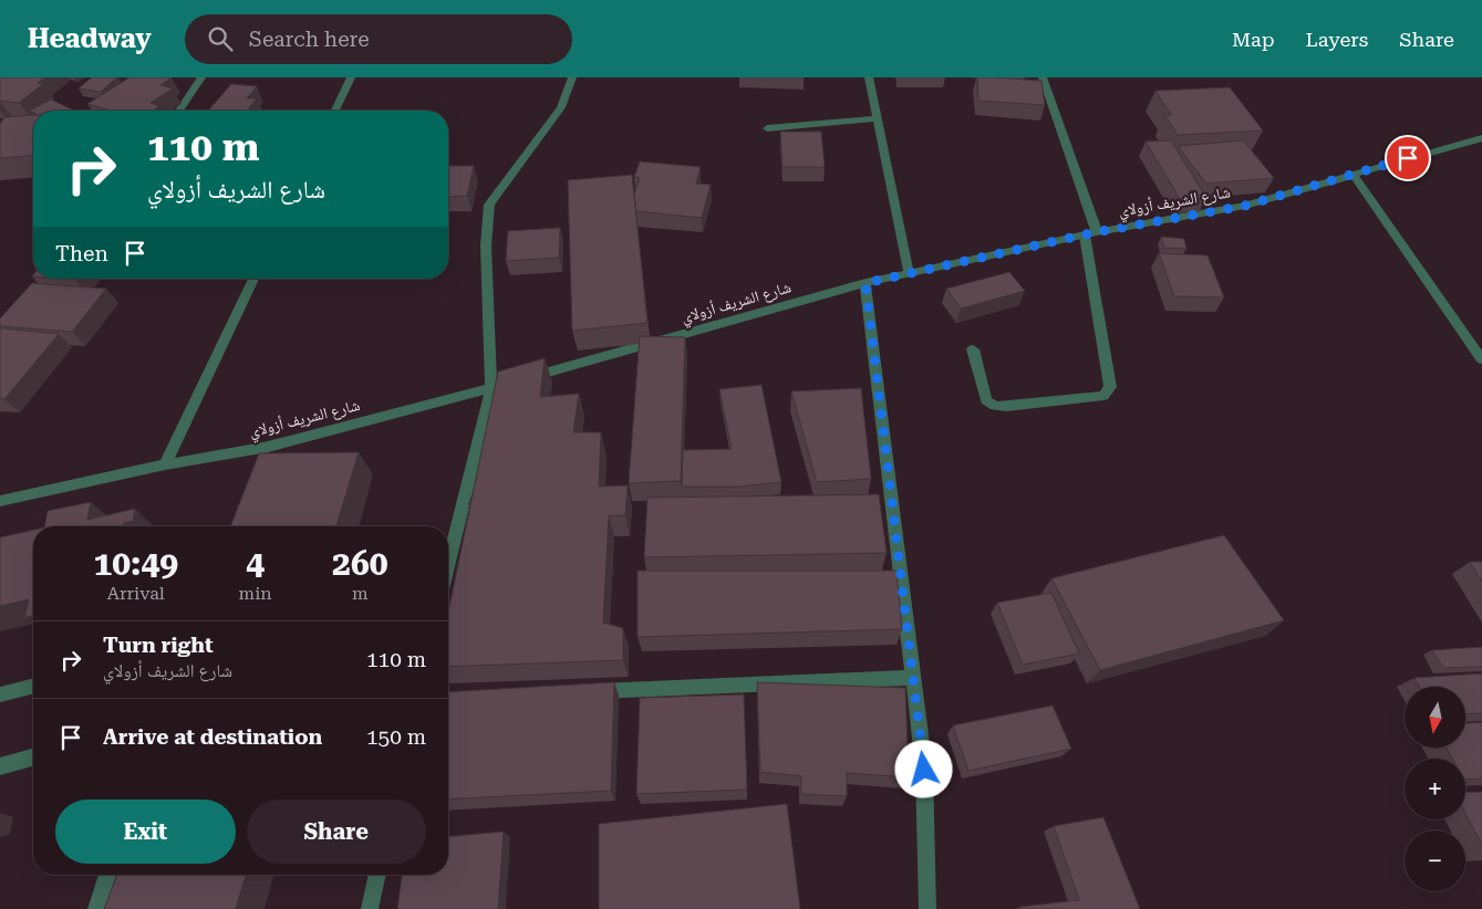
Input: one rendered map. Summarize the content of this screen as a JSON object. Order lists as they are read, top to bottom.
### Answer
{
  "streets": {
    "street": ["شارع الشريف أزولاي"]
  },
  "north": "bottom",
  "page": {
    "header": "Headway",
    "search": "Search here",
    "nav": ["Map", "Layers", "Share"],
    "turn": ["110 m", "شارع الشريف أزولاي"],
    "then": "Then",
    "eta": [
      "10:49",
      "Arrival",
      "4",
      "min",
      "260",
      "m"
    ],
    "list": [
      {
        "name": "Turn right",
        "note": "شارع الشريف أزولاي",
        "value": "110 m"
      },
      {
        "name": "Arrive at destination",
        "value": "150 m"
      }
    ],
    "map_buttons": ["+", "−"],
    "buttons": ["Exit", "Share"]
  }
}
